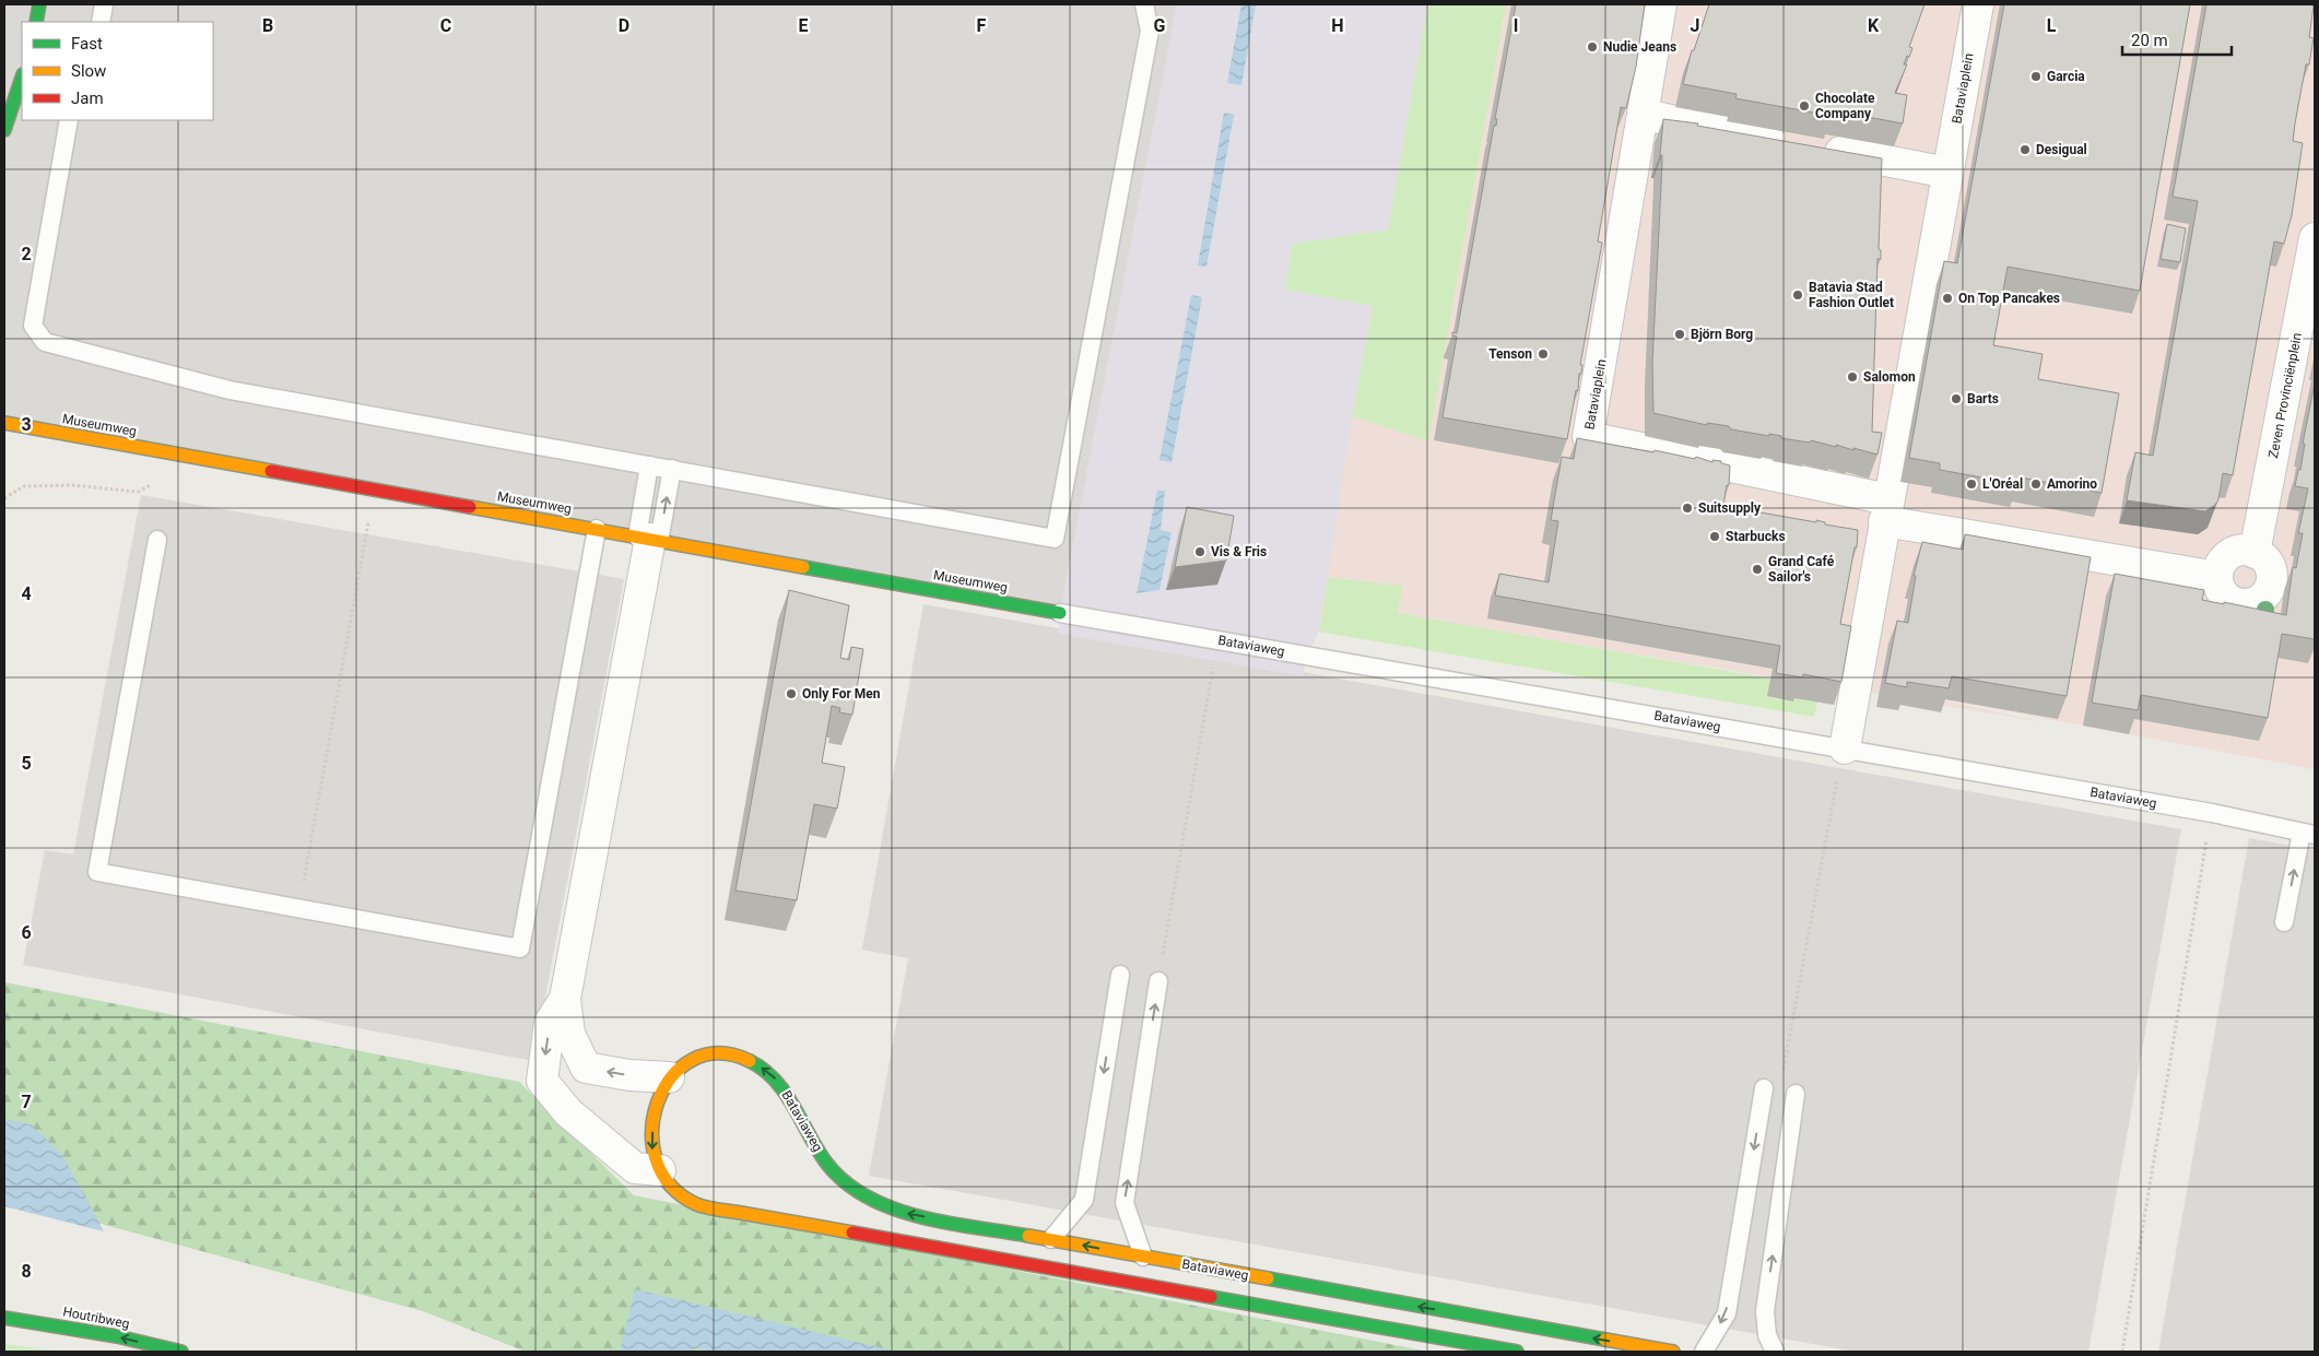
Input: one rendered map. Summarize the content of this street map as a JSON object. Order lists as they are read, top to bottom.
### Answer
{
  "streets": {
    "street": [
      "Bataviaplein",
      "Zeven Provinciënplein",
      "Museumweg",
      "Bataviaweg",
      "Houtribweg"
    ]
  },
  "crossings": [
    ["Bataviaplein", "Bataviaweg"],
    ["Museumweg", "Bataviaweg"]
  ],
  "one_way": ["Houtribweg"],
  "places": [
    "Nudie Jeans",
    "Garcia",
    "Chocolate Company",
    "Desigual",
    "Batavia Stad Fashion Outlet",
    "On Top Pancakes",
    "Björn Borg",
    "Tenson",
    "Salomon",
    "Barts",
    "L'Oréal",
    "Amorino",
    "Suitsupply",
    "Starbucks",
    "Vis & Fris",
    "Grand Café Sailor's",
    "Only For Men"
  ],
  "legend": ["Fast", "Slow", "Jam"],
  "scale_bar": "20 m",
  "grid": {
    "columns": [
      "B",
      "C",
      "D",
      "E",
      "F",
      "G",
      "H",
      "I",
      "J",
      "K",
      "L"
    ],
    "rows": [
      "2",
      "3",
      "4",
      "5",
      "6",
      "7",
      "8"
    ]
  }
}
